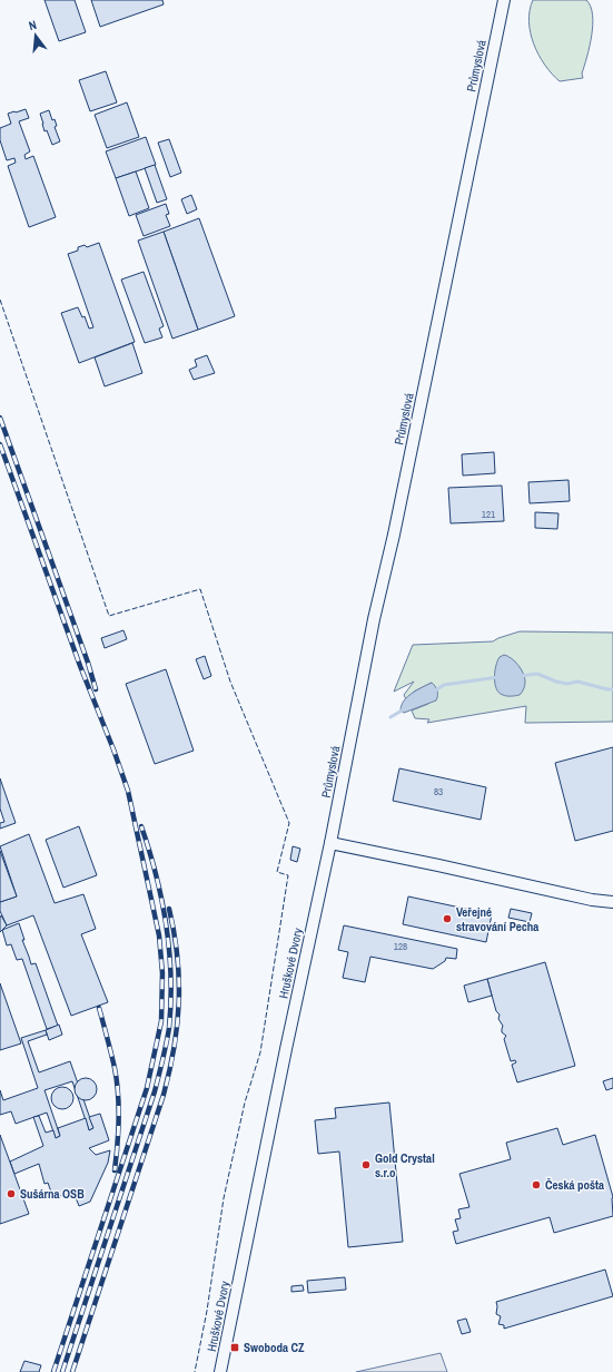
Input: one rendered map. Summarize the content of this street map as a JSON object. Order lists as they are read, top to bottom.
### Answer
{
  "streets": {
    "street": ["Průmyslová", "Hruškové Dvory"]
  },
  "crossings": [
    ["Průmyslová", "Hruškové Dvory"]
  ],
  "places": {
    "other": [
      "Veřejné stravování Pecha",
      "Gold Crystal s.r.o",
      "Česká pošta",
      "Sušárna OSB"
    ],
    "transit": ["Swoboda CZ"]
  },
  "house_numbers": ["121", "83", "128"],
  "north": "top"
}
